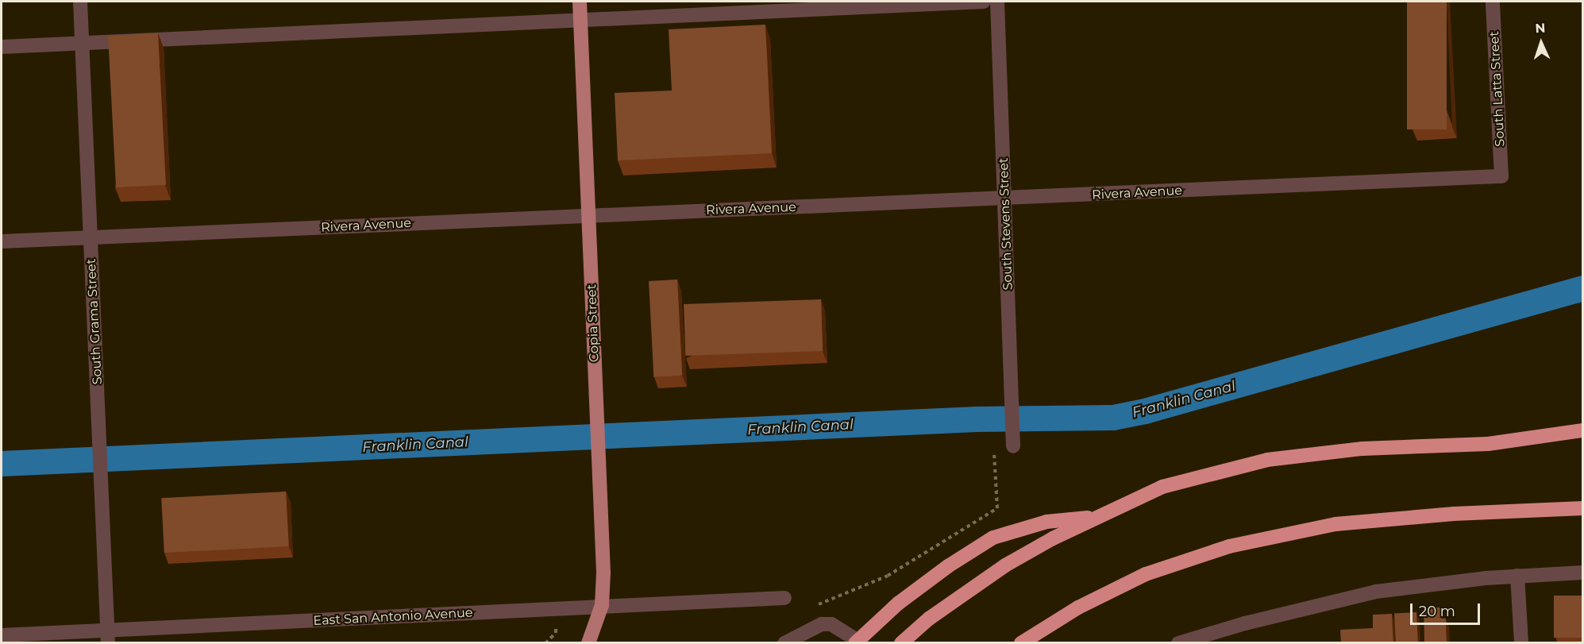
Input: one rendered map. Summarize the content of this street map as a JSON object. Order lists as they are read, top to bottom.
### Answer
{
  "streets": {
    "main road": ["Copia Street"],
    "street": [
      "South Latta Street",
      "Rivera Avenue",
      "South Stevens Street",
      "South Grama Street",
      "East San Antonio Avenue"
    ]
  },
  "crossings": [
    ["South Latta Street", "Rivera Avenue"],
    ["Rivera Avenue", "South Stevens Street"],
    ["Rivera Avenue", "South Grama Street"],
    ["Rivera Avenue", "Copia Street"],
    ["South Grama Street", "East San Antonio Avenue"],
    ["Copia Street", "East San Antonio Avenue"]
  ],
  "water": ["Franklin Canal"],
  "scale_bar": "20 m",
  "north": "top"
}
